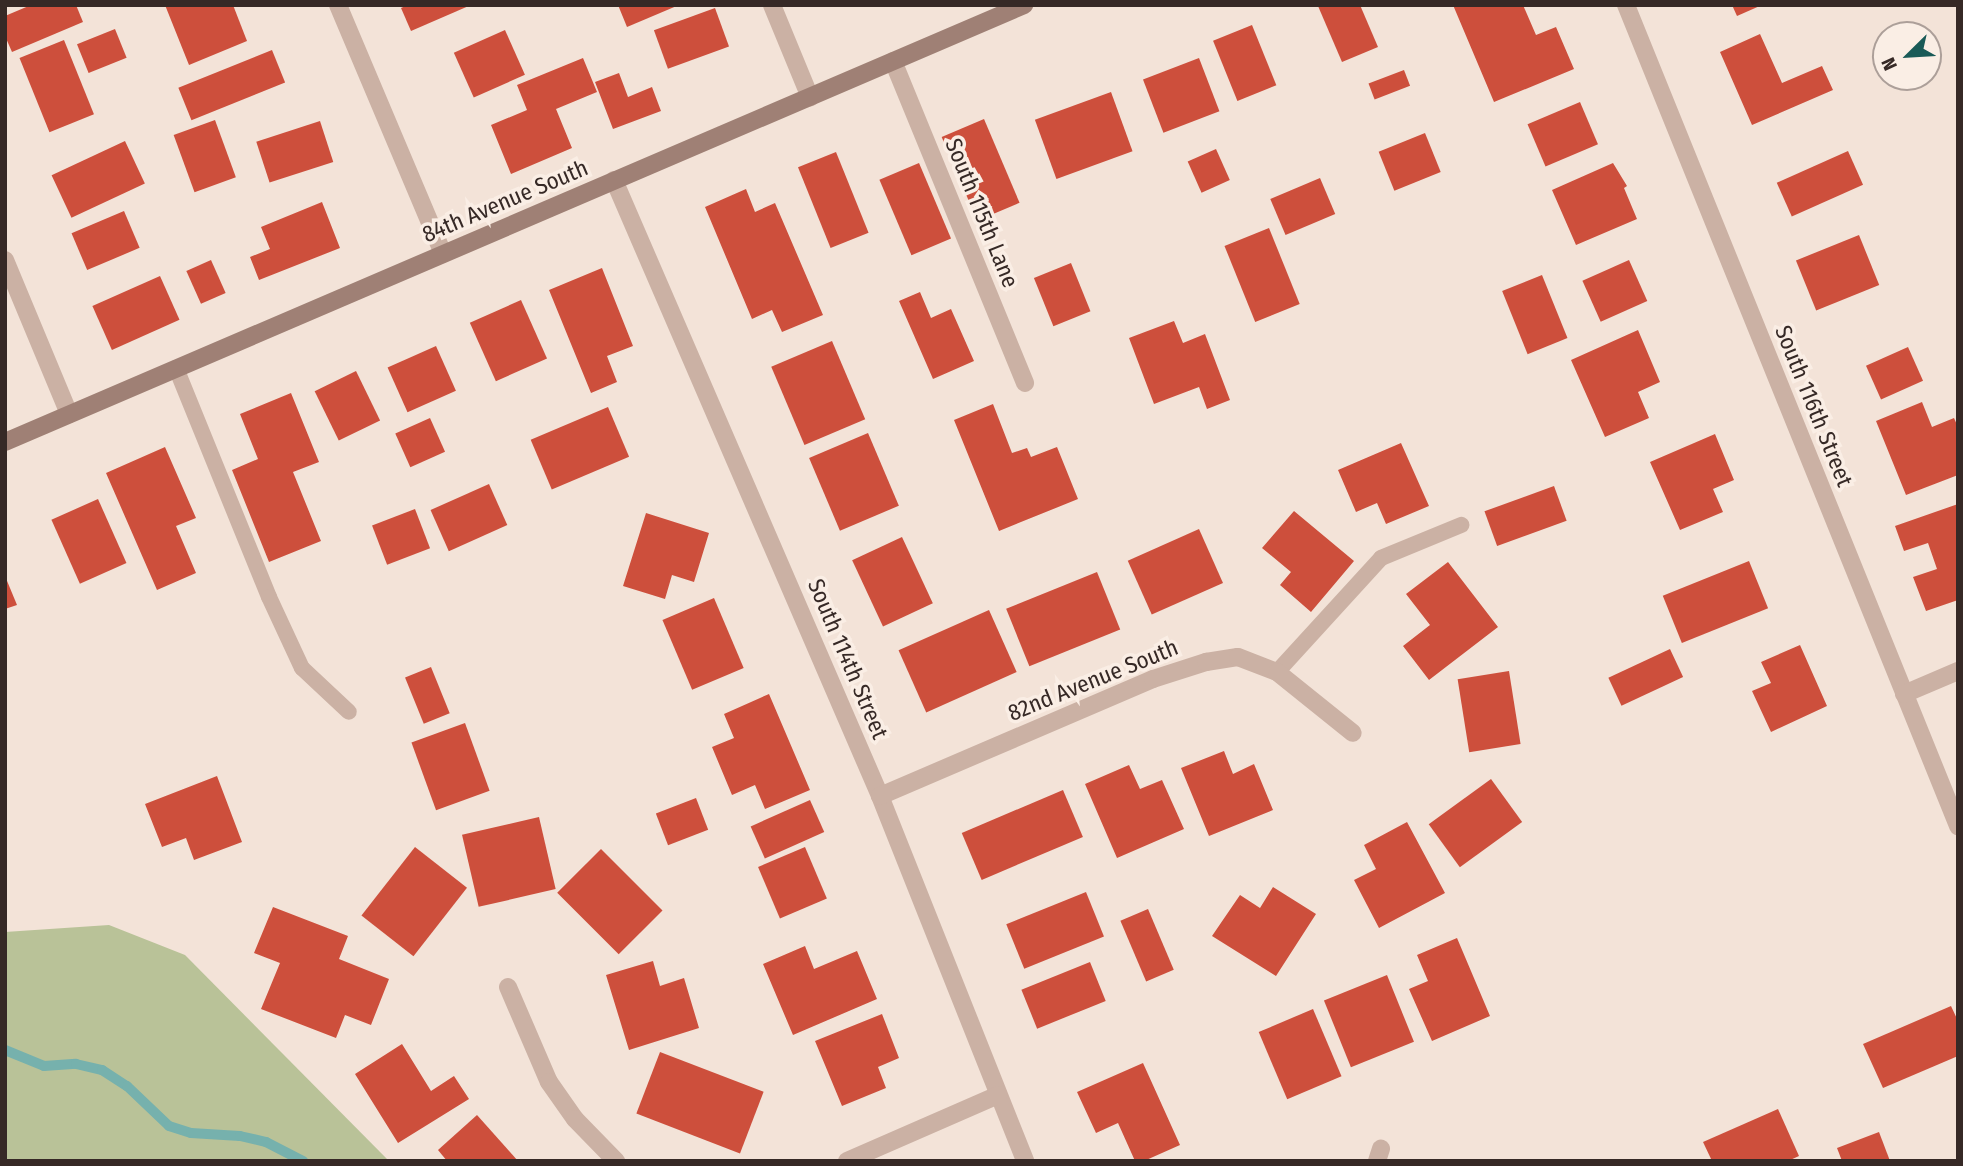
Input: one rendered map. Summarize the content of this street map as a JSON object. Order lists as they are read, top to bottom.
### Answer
{
  "streets": {
    "street": [
      "84th Avenue South",
      "South 115th Lane",
      "South 116th Street",
      "South 114th Street",
      "82nd Avenue South"
    ]
  },
  "crossings": [
    ["84th Avenue South", "South 115th Lane"],
    ["84th Avenue South", "South 114th Street"],
    ["South 114th Street", "82nd Avenue South"]
  ],
  "north": "bottom left"
}
